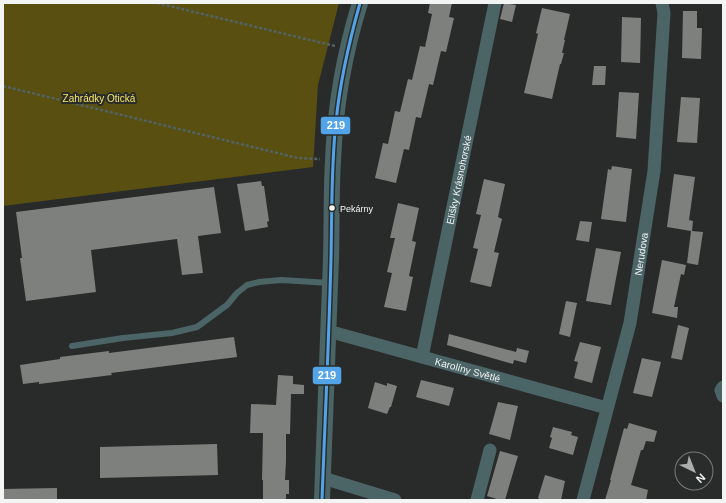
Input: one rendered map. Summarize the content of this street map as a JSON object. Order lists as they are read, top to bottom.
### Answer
{
  "streets": {
    "street": ["Elišky Krásnohorské", "Nerudova", "Karolíny Světlé"]
  },
  "crossings": [
    ["Elišky Krásnohorské", "Karolíny Světlé"],
    ["Nerudova", "Karolíny Světlé"]
  ],
  "parks": ["Zahrádky Otická"],
  "places": ["Pekárny"],
  "lines": ["transit line 219"],
  "north": "bottom right"
}
